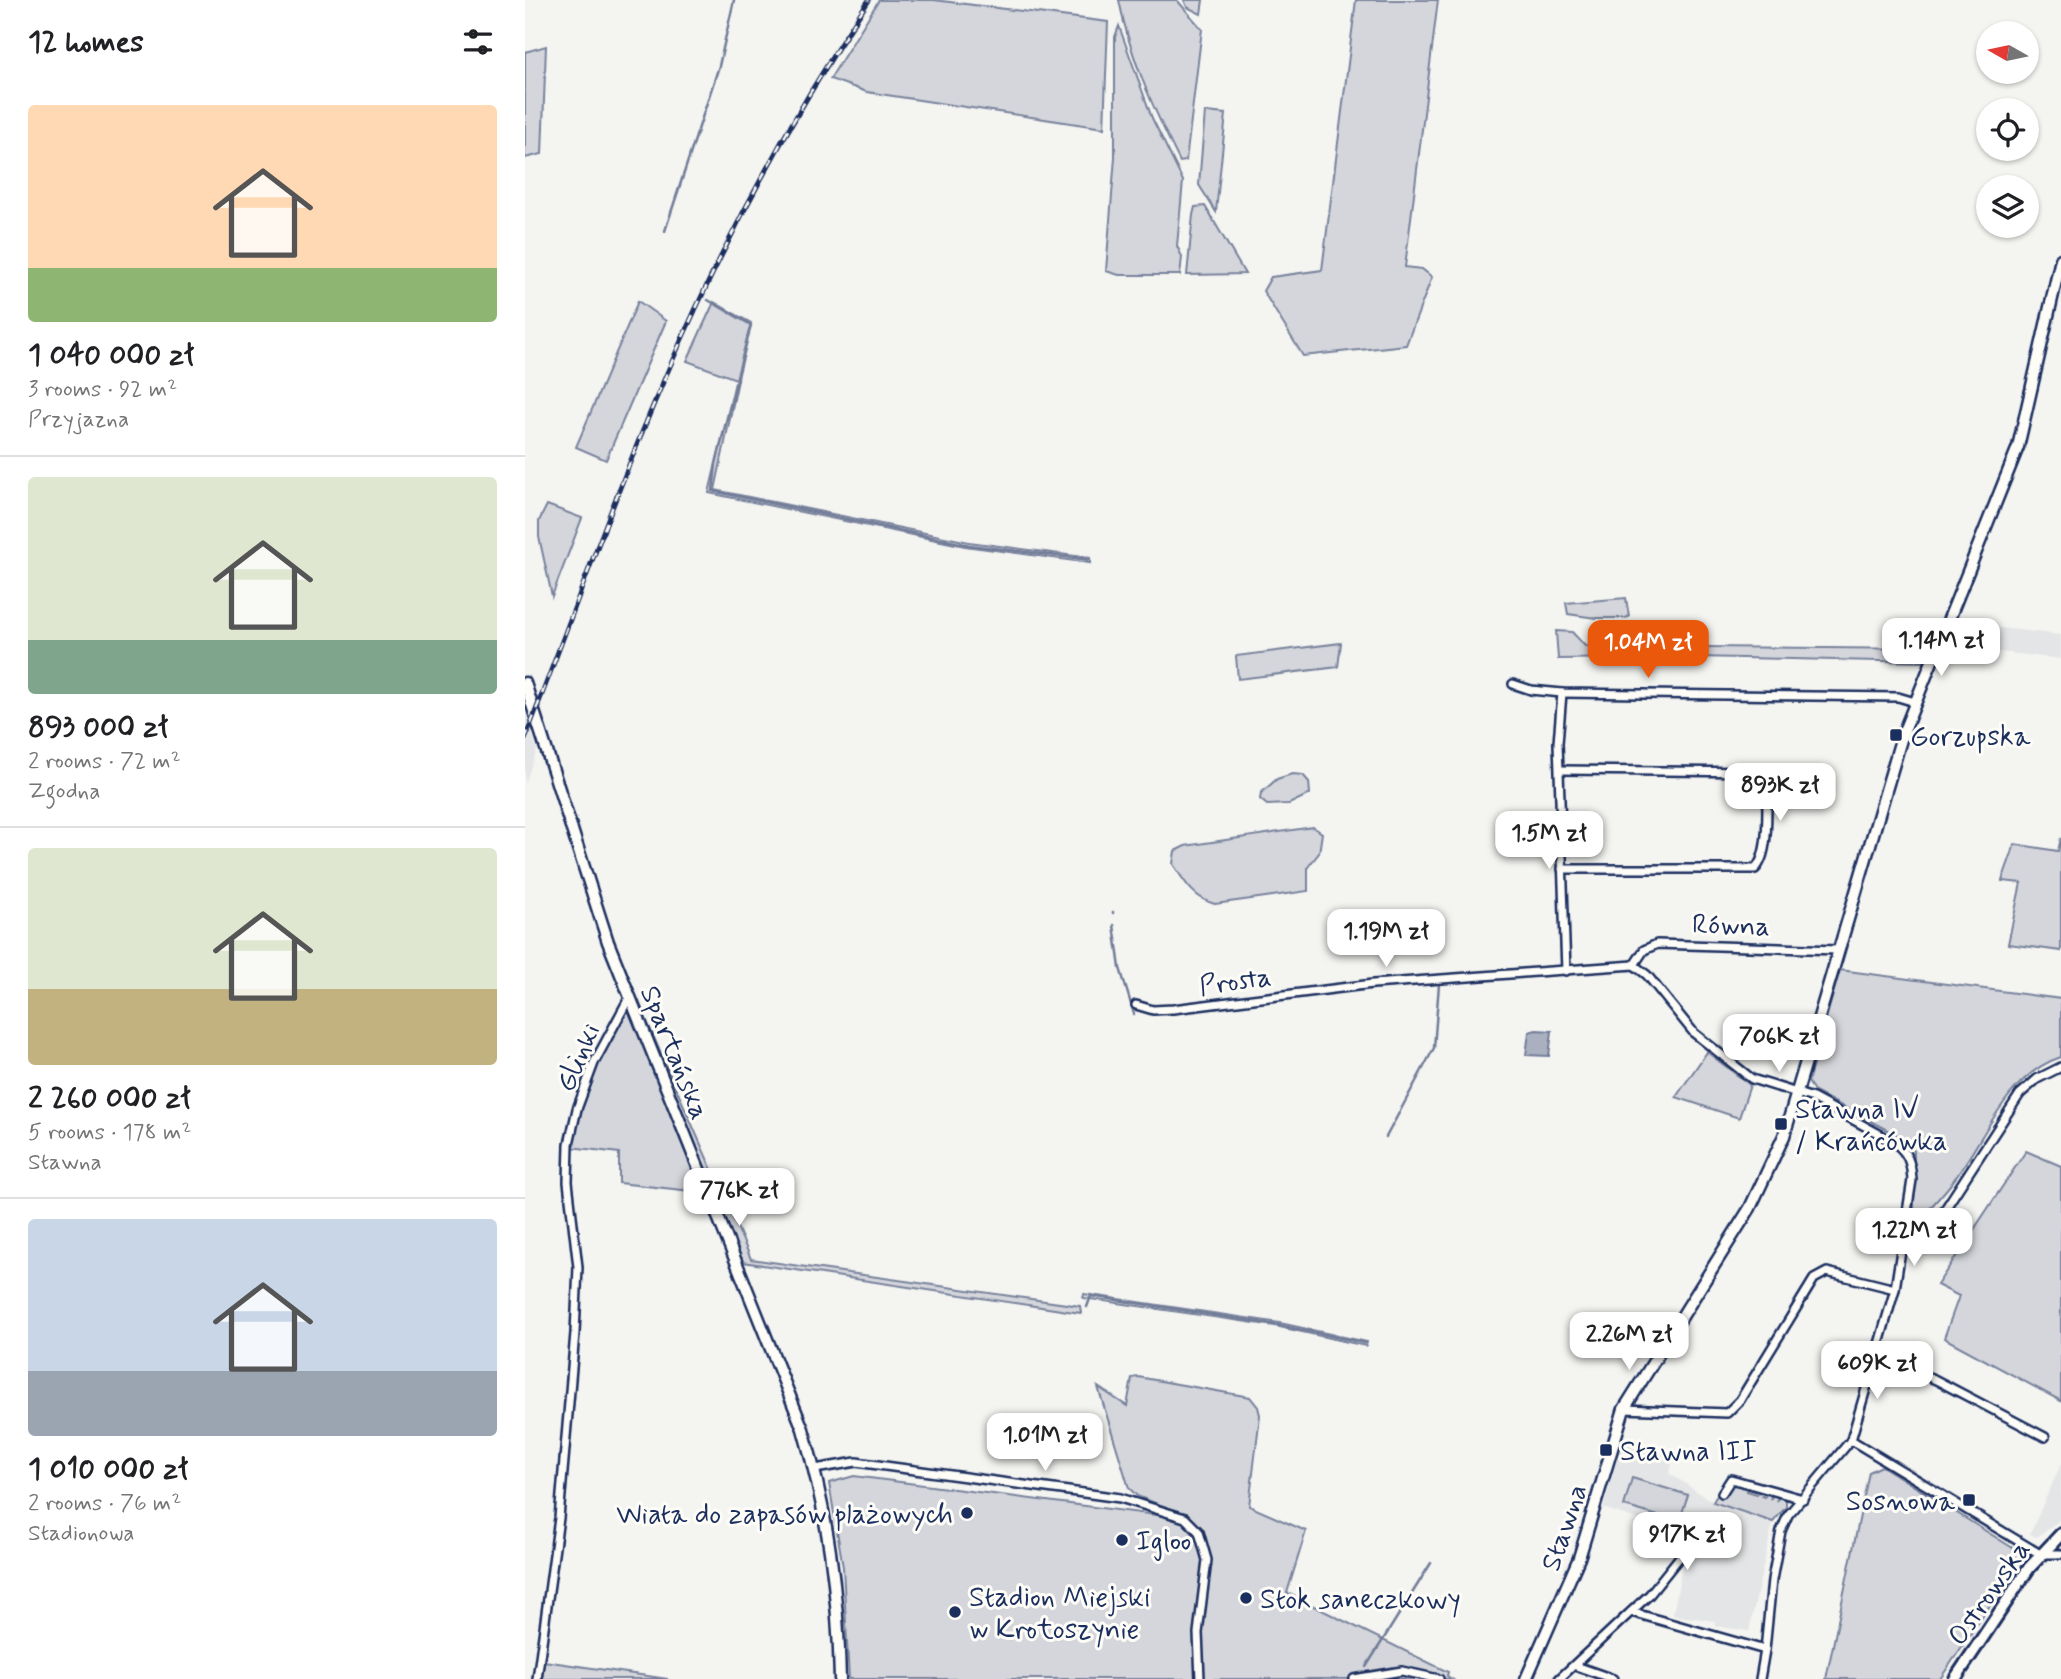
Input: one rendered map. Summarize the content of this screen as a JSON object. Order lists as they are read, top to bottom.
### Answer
{
  "streets": {
    "main road": ["Ostrowska"],
    "street": [
      "Równa",
      "Prosta",
      "Spartańska",
      "Glinki",
      "Stawna"
    ]
  },
  "crossings": [
    ["Równa", "Prosta"],
    ["Spartańska", "Glinki"]
  ],
  "places": {
    "transit": [
      "Gorzupska",
      "Stawna IV / Krańcówka",
      "Stawna III",
      "Sosnowa"
    ],
    "other": [
      "Wiata do zapasów plażowych",
      "Igloo",
      "Stok saneczkowy",
      "Stadion Miejski w Krotoszynie"
    ]
  },
  "north": "left",
  "page": {
    "heading": "12 homes",
    "list": [
      {
        "name": "1 040 000 zł",
        "note": "3 rooms · 92 m² · Przyjazna"
      },
      {
        "name": "893 000 zł",
        "note": "2 rooms · 72 m² · Zgodna"
      },
      {
        "name": "2 260 000 zł",
        "note": "5 rooms · 178 m² · Stawna"
      },
      {
        "name": "1 010 000 zł",
        "note": "2 rooms · 76 m² · Stadionowa"
      }
    ],
    "price": [
      "1.14M zł",
      "1.04M zł",
      "893K zł",
      "1.5M zł",
      "1.19M zł",
      "706K zł",
      "776K zł",
      "1.22M zł",
      "2.26M zł",
      "609K zł",
      "1.01M zł",
      "917K zł"
    ]
  }
}
